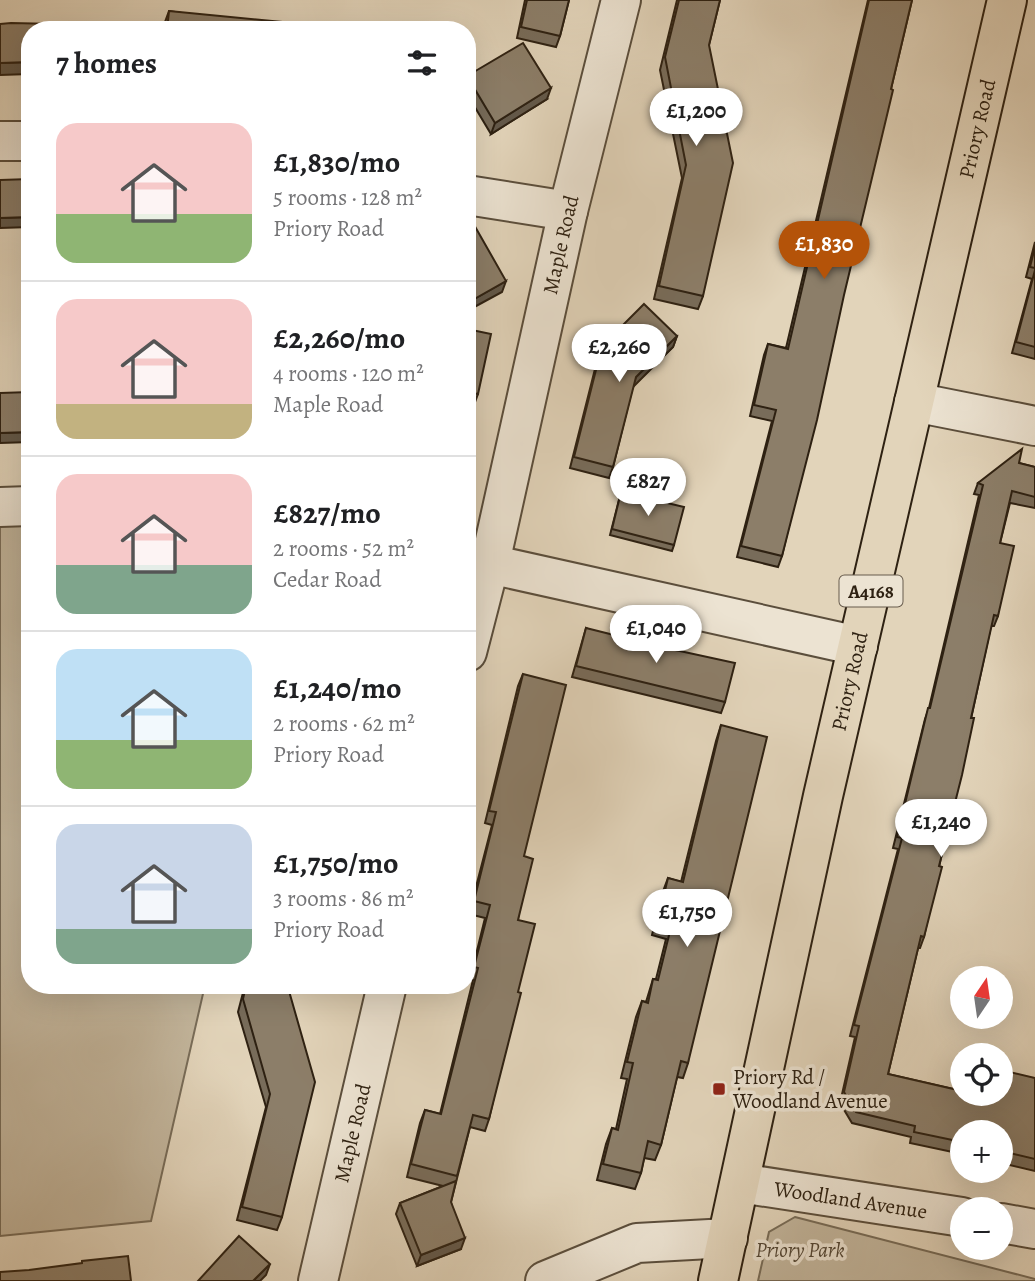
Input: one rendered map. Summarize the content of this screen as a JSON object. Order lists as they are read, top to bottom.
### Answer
{
  "streets": {
    "main road": ["Priory Road", "A4168"],
    "street": ["Maple Road", "Woodland Avenue"]
  },
  "crossings": [
    ["Priory Road", "Woodland Avenue"]
  ],
  "parks": ["Priory Park"],
  "places": {
    "transit": ["Priory Rd / Woodland Avenue"]
  },
  "north": "top",
  "page": {
    "heading": "7 homes",
    "price": [
      "£1,200",
      "£1,830",
      "£2,260",
      "£827",
      "£1,040",
      "£1,240",
      "£1,750"
    ],
    "list": [
      {
        "name": "£1,830/mo",
        "note": "5 rooms · 128 m² · Priory Road"
      },
      {
        "name": "£2,260/mo",
        "note": "4 rooms · 120 m² · Maple Road"
      },
      {
        "name": "£827/mo",
        "note": "2 rooms · 52 m² · Cedar Road"
      },
      {
        "name": "£1,240/mo",
        "note": "2 rooms · 62 m² · Priory Road"
      },
      {
        "name": "£1,750/mo",
        "note": "3 rooms · 86 m² · Priory Road"
      }
    ],
    "map_buttons": ["+", "−"]
  }
}
